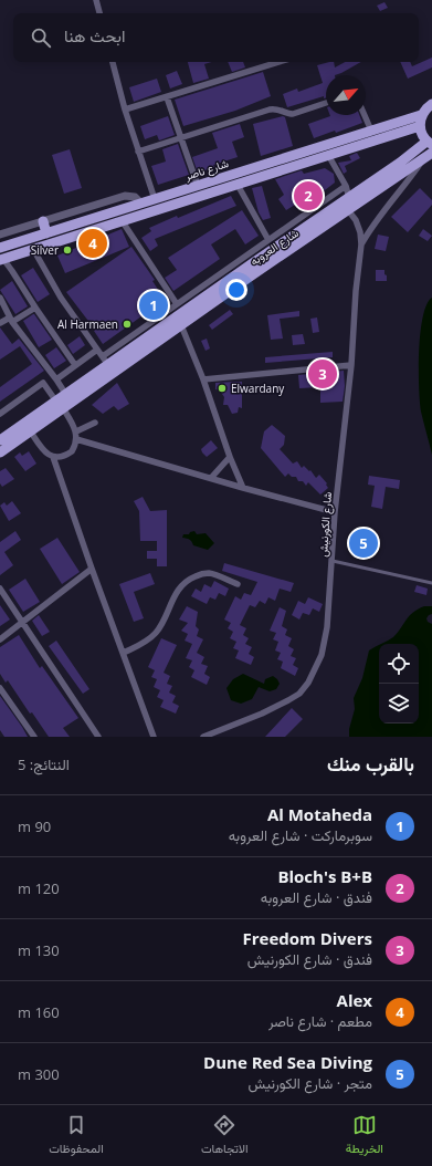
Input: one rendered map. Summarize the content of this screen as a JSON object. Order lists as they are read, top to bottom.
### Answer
{
  "streets": {
    "main road": ["شارع ناصر", "شارع العروبه"],
    "street": ["شارع الكورنيش"]
  },
  "crossings": [
    ["شارع العروبه", "شارع الكورنيش"]
  ],
  "places": ["Silver", "Al Harmaen", "Elwardany"],
  "north": "top right",
  "page": {
    "search": "ابحث هنا",
    "pins": [
      "2",
      "4",
      "1",
      "3",
      "5"
    ],
    "heading": ["بالقرب منك", "النتائج: 5"],
    "list": [
      {
        "mark": "1",
        "name": "Al Motaheda",
        "note": "سوبرماركت · شارع العروبه",
        "value": "90 m"
      },
      {
        "mark": "2",
        "name": "Bloch's B+B",
        "note": "فندق · شارع العروبه",
        "value": "120 m"
      },
      {
        "mark": "3",
        "name": "Freedom Divers",
        "note": "فندق · شارع الكورنيش",
        "value": "130 m"
      },
      {
        "mark": "4",
        "name": "Alex",
        "note": "مطعم · شارع ناصر",
        "value": "160 m"
      },
      {
        "mark": "5",
        "name": "Dune Red Sea Diving",
        "note": "متجر · شارع الكورنيش",
        "value": "300 m"
      }
    ],
    "nav": ["الخريطة", "الاتجاهات", "المحفوظات"]
  }
}
